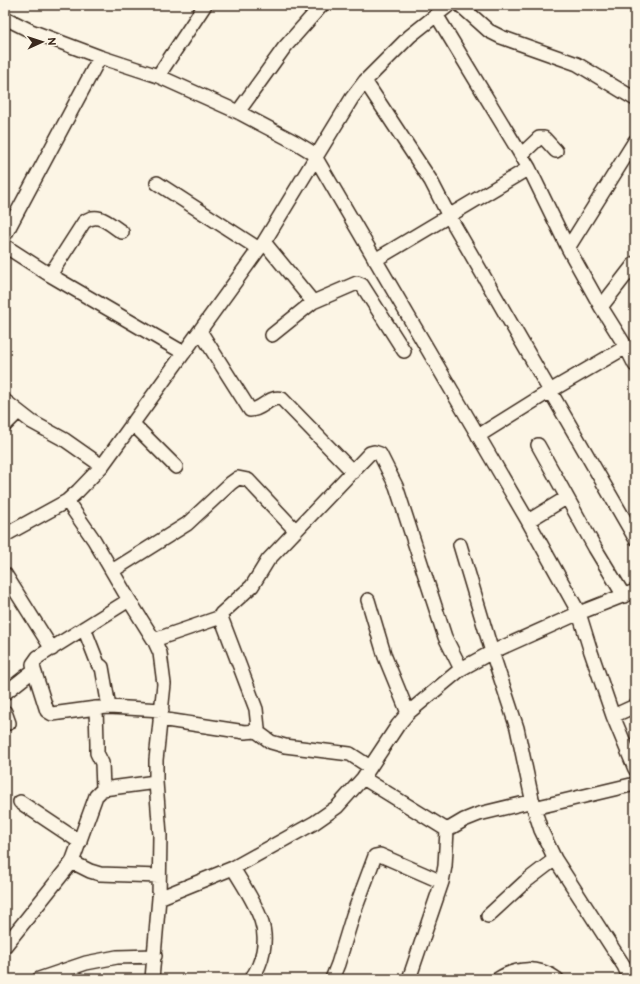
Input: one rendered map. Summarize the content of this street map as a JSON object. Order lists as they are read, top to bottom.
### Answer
{
  "north": "right"
}
